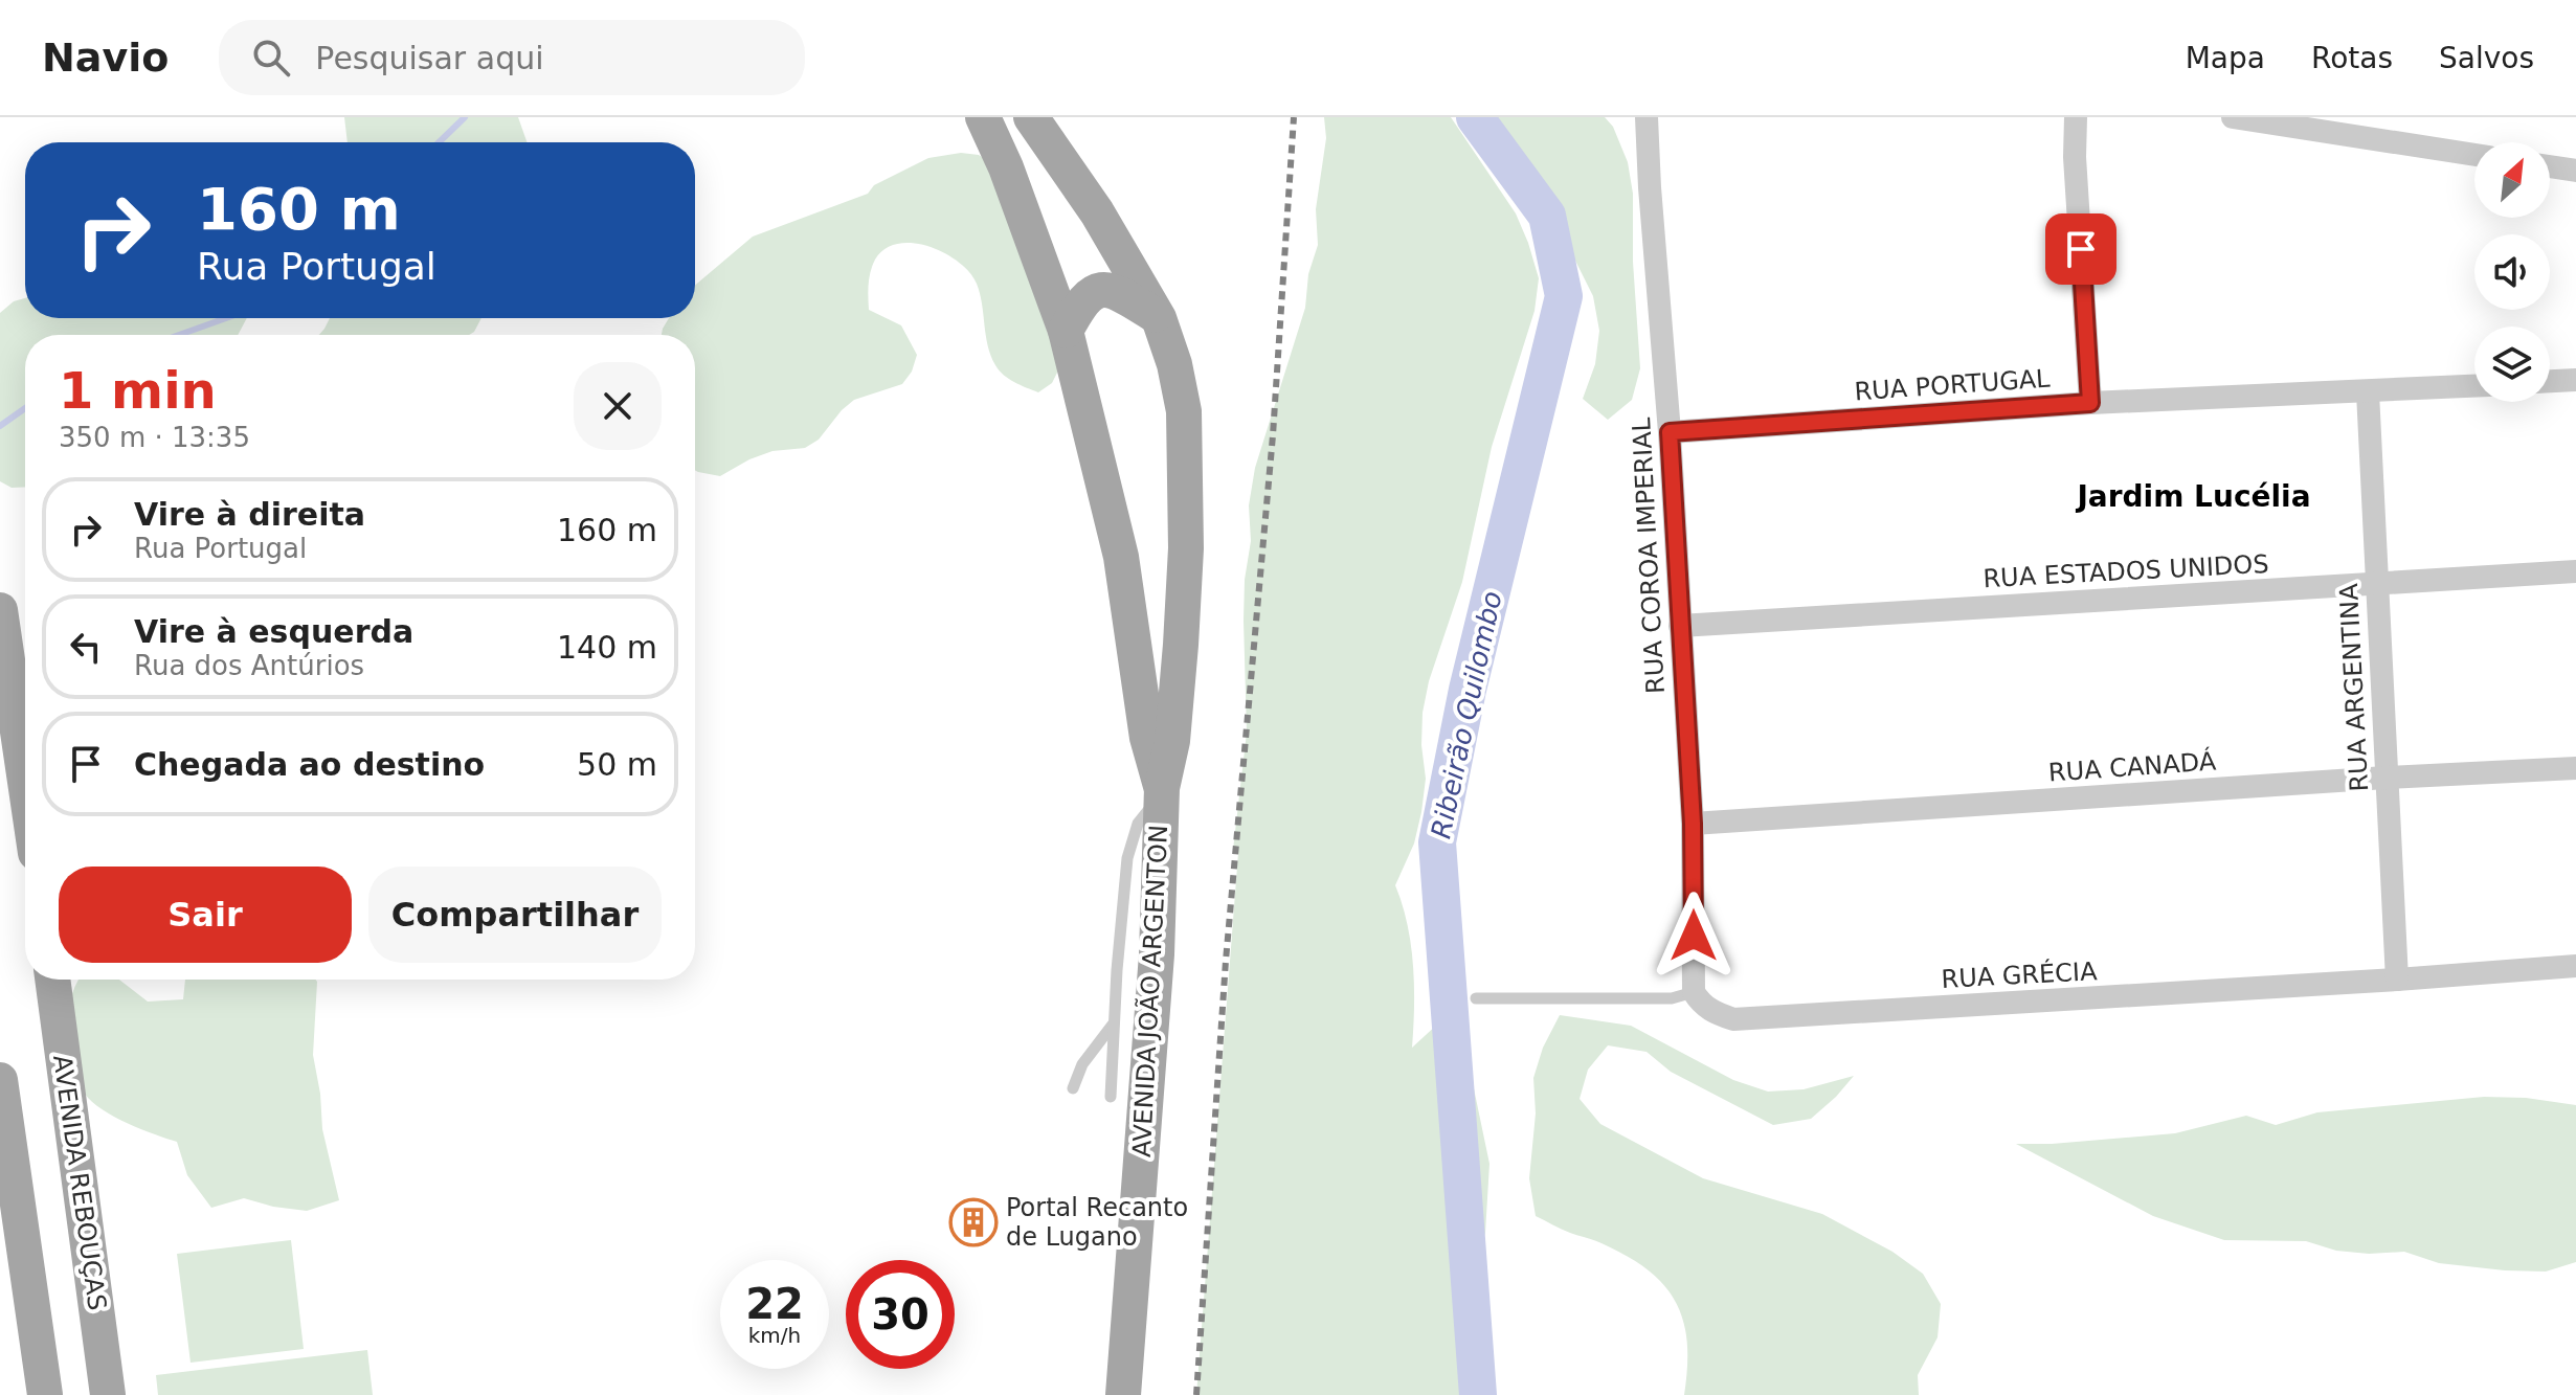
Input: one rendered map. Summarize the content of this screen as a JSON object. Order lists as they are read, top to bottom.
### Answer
{
  "streets": {
    "main road": ["AVENIDA JOÃO ARGENTON", "AVENIDA REBOUÇAS"],
    "street": [
      "RUA PORTUGAL",
      "RUA COROA IMPERIAL",
      "RUA ESTADOS UNIDOS",
      "RUA ARGENTINA",
      "RUA CANADÁ",
      "RUA GRÉCIA"
    ]
  },
  "crossings": [
    ["RUA PORTUGAL", "RUA COROA IMPERIAL"],
    ["RUA PORTUGAL", "RUA ARGENTINA"],
    ["RUA COROA IMPERIAL", "RUA ESTADOS UNIDOS"],
    ["RUA COROA IMPERIAL", "RUA CANADÁ"],
    ["RUA COROA IMPERIAL", "RUA GRÉCIA"],
    ["RUA ESTADOS UNIDOS", "RUA ARGENTINA"],
    ["RUA ARGENTINA", "RUA CANADÁ"],
    ["RUA ARGENTINA", "RUA GRÉCIA"]
  ],
  "districts": ["Jardim Lucélia"],
  "water": ["Ribeirão Quilombo"],
  "places": {
    "building": ["Portal Recanto de Lugano"]
  },
  "north": "top right",
  "page": {
    "header": "Navio",
    "search": "Pesquisar aqui",
    "nav": ["Mapa", "Rotas", "Salvos"],
    "turn": ["160 m", "Rua Portugal"],
    "heading": ["1 min", "350 m · 13:35"],
    "list": [
      {
        "name": "Vire à direita",
        "note": "Rua Portugal",
        "value": "160 m"
      },
      {
        "name": "Vire à esquerda",
        "note": "Rua dos Antúrios",
        "value": "140 m"
      },
      {
        "name": "Chegada ao destino",
        "value": "50 m"
      }
    ],
    "buttons": ["Sair", "Compartilhar"],
    "speed": "22 km/h",
    "limit": "30"
  }
}
